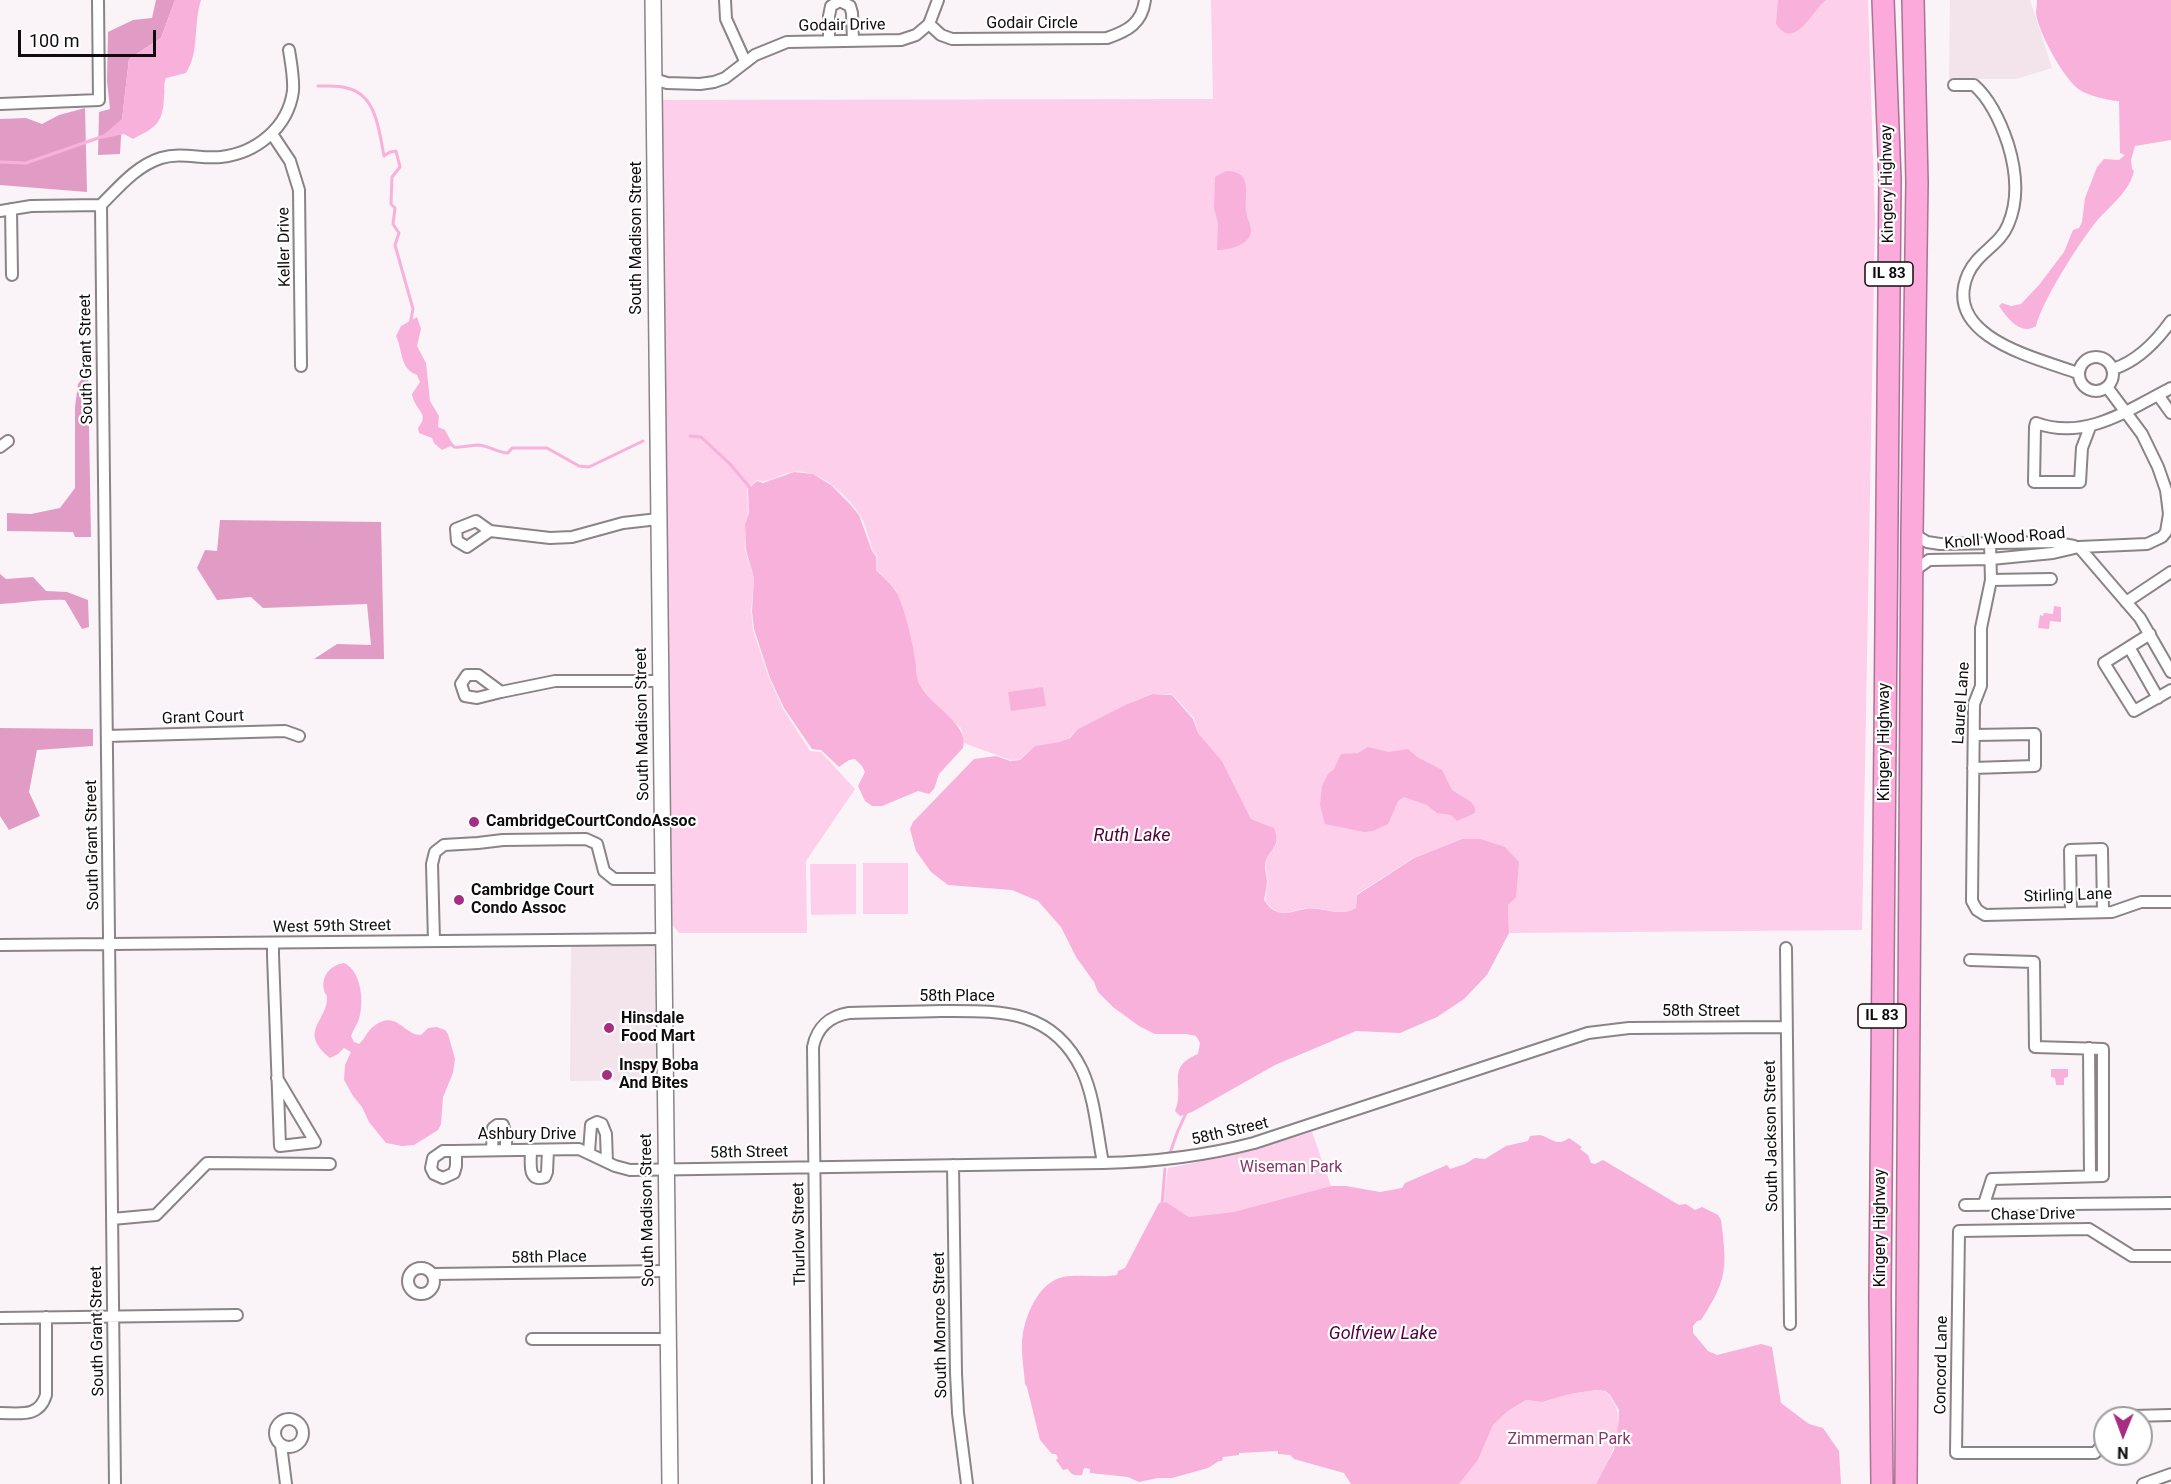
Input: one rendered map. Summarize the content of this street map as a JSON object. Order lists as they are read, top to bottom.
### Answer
{
  "streets": {
    "highway": ["Kingery Highway", "IL 83"],
    "street": [
      "Godair Circle",
      "Godair Drive",
      "South Madison Street",
      "Keller Drive",
      "South Grant Street",
      "Knoll Wood Road",
      "Laurel Lane",
      "Grant Court",
      "Stirling Lane",
      "West 59th Street",
      "58th Place",
      "58th Street",
      "Ashbury Drive",
      "South Jackson Street",
      "Chase Drive",
      "Thurlow Street",
      "South Monroe Street",
      "Concord Lane"
    ]
  },
  "crossings": [
    ["Godair Circle", "Godair Drive"],
    ["Godair Drive", "South Madison Street"],
    ["Kingery Highway", "Knoll Wood Road"],
    ["South Madison Street", "West 59th Street"],
    ["South Madison Street", "58th Place"],
    ["South Madison Street", "58th Street"],
    ["South Madison Street", "Ashbury Drive"],
    ["South Grant Street", "Grant Court"],
    ["South Grant Street", "West 59th Street"],
    ["Knoll Wood Road", "Laurel Lane"],
    ["Laurel Lane", "Stirling Lane"],
    ["58th Place", "58th Street"],
    ["58th Place", "Thurlow Street"],
    ["58th Street", "Ashbury Drive"],
    ["58th Street", "South Jackson Street"],
    ["58th Street", "Thurlow Street"],
    ["58th Street", "South Monroe Street"],
    ["Chase Drive", "Concord Lane"]
  ],
  "water": ["Ruth Lake", "Golfview Lake"],
  "parks": ["Wiseman Park", "Zimmerman Park"],
  "places": [
    "CambridgeCourtCondoAssoc",
    "Cambridge Court Condo Assoc",
    "Hinsdale Food Mart",
    "Inspy Boba And Bites"
  ],
  "scale_bar": "100 m",
  "north": "bottom"
}
